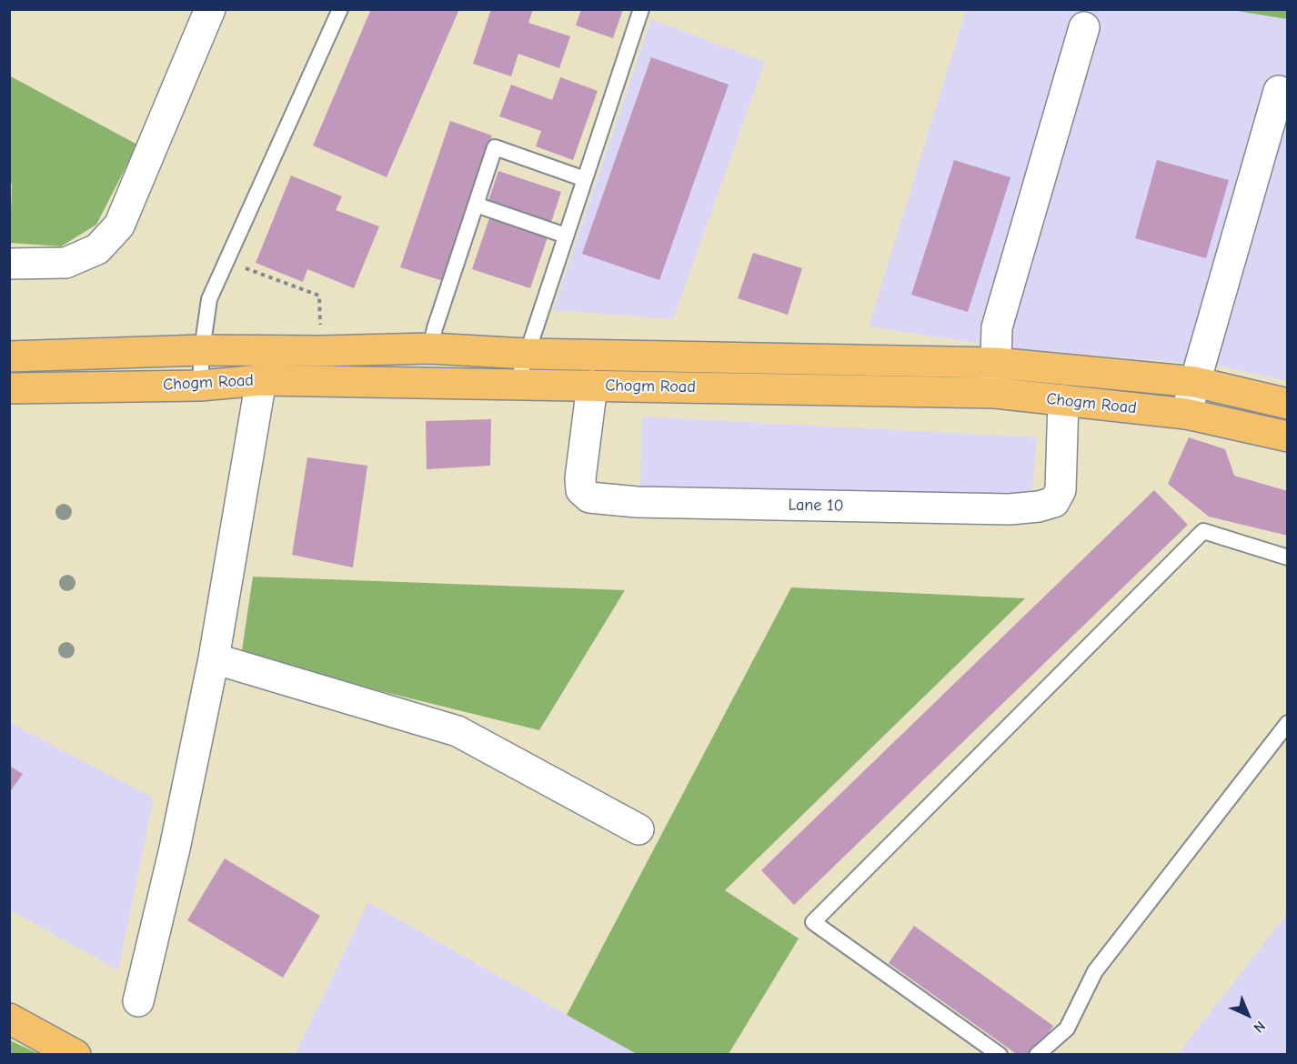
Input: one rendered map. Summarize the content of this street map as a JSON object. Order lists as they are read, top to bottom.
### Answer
{
  "streets": {
    "main road": ["Chogm Road"],
    "street": ["Lane 10"]
  },
  "crossings": [
    ["Chogm Road", "Lane 10"]
  ],
  "north": "bottom right"
}
